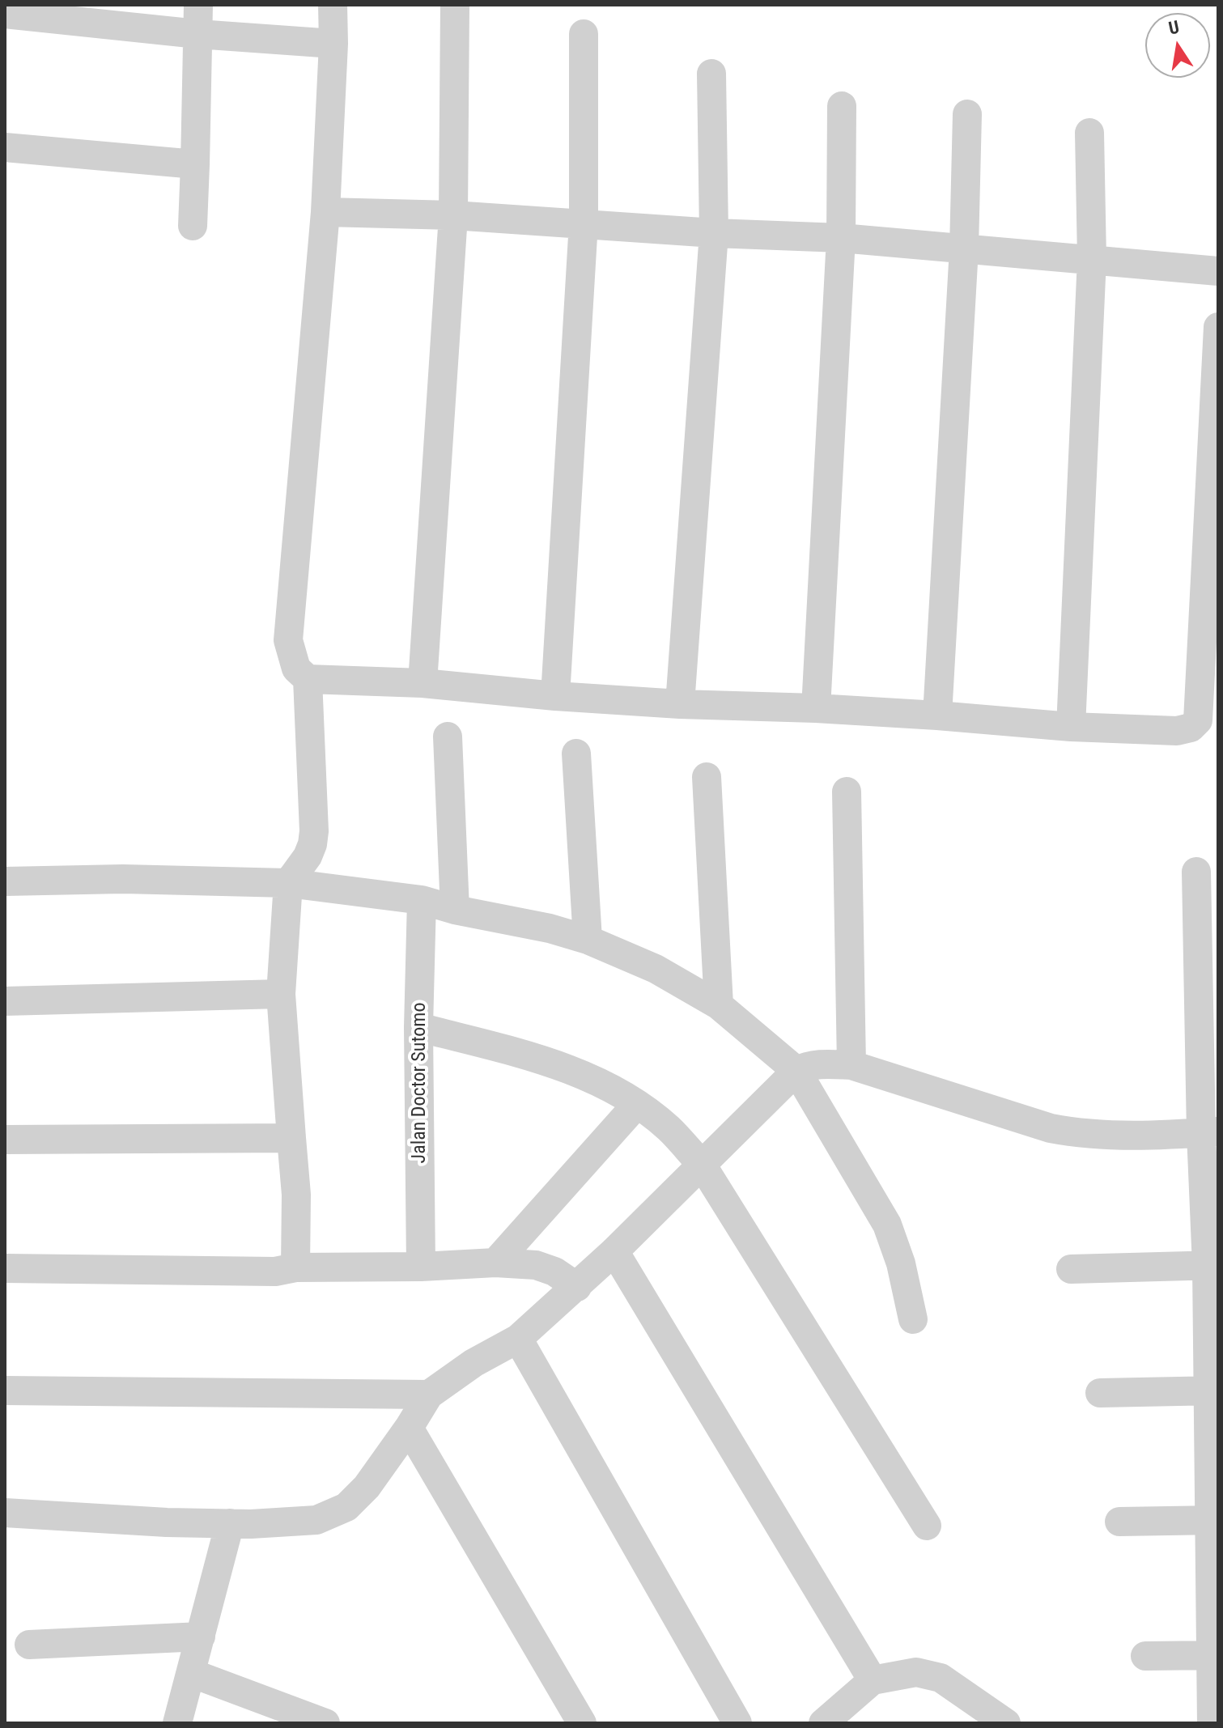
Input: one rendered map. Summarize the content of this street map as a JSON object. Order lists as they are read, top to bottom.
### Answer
{
  "streets": {
    "street": ["Jalan Doctor Sutomo"]
  },
  "north": "top"
}
